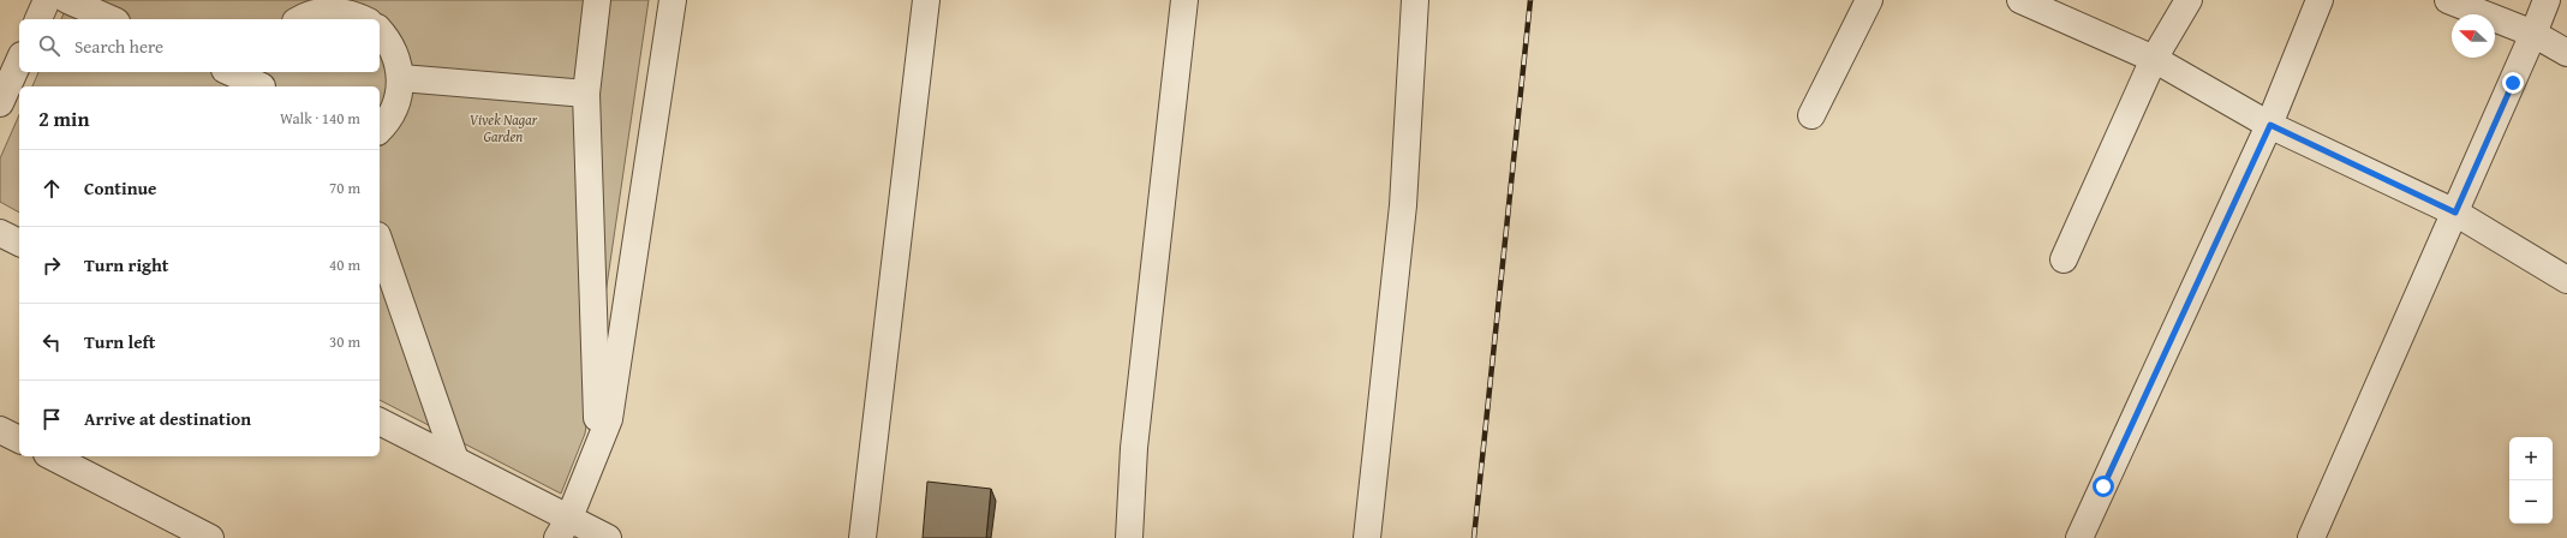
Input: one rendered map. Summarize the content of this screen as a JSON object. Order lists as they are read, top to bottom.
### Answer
{
  "parks": ["Vivek Nagar Garden"],
  "north": "left",
  "page": {
    "search": "Search here",
    "heading": ["2 min", "Walk · 140 m"],
    "list": [
      ["Continue", "70 m"],
      ["Turn right", "40 m"],
      ["Turn left", "30 m"],
      "Arrive at destination"
    ],
    "map_buttons": ["+", "−"]
  }
}
